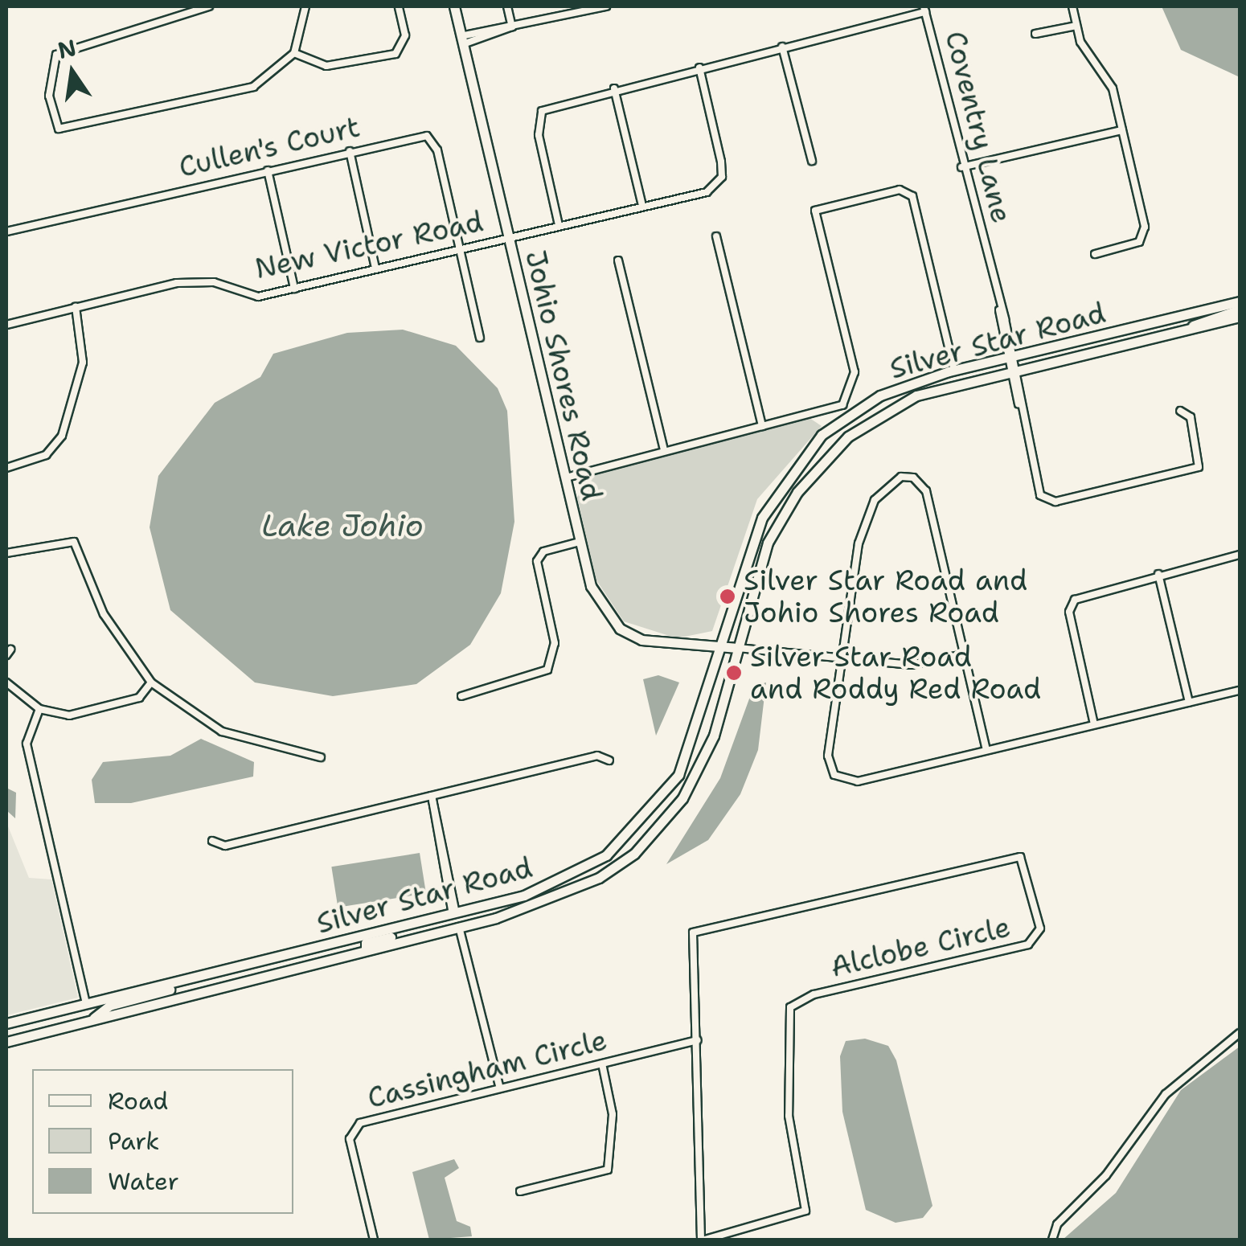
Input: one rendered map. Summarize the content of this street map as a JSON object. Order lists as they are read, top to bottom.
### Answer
{
  "streets": {
    "main road": ["Silver Star Road", "Johio Shores Road"],
    "street": [
      "Coventry Lane",
      "Cullen's Court",
      "New Victor Road",
      "Alclobe Circle",
      "Cassingham Circle"
    ]
  },
  "crossings": [
    ["Coventry Lane", "Silver Star Road"],
    ["Cullen's Court", "New Victor Road"],
    ["New Victor Road", "Johio Shores Road"],
    ["Silver Star Road", "Johio Shores Road"],
    ["Alclobe Circle", "Cassingham Circle"]
  ],
  "water": ["Lake Johio"],
  "places": ["Silver Star Road and Johio Shores Road", "Silver Star Road and Roddy Red Road"],
  "legend": ["Road", "Park", "Water"],
  "north": "top"
}
